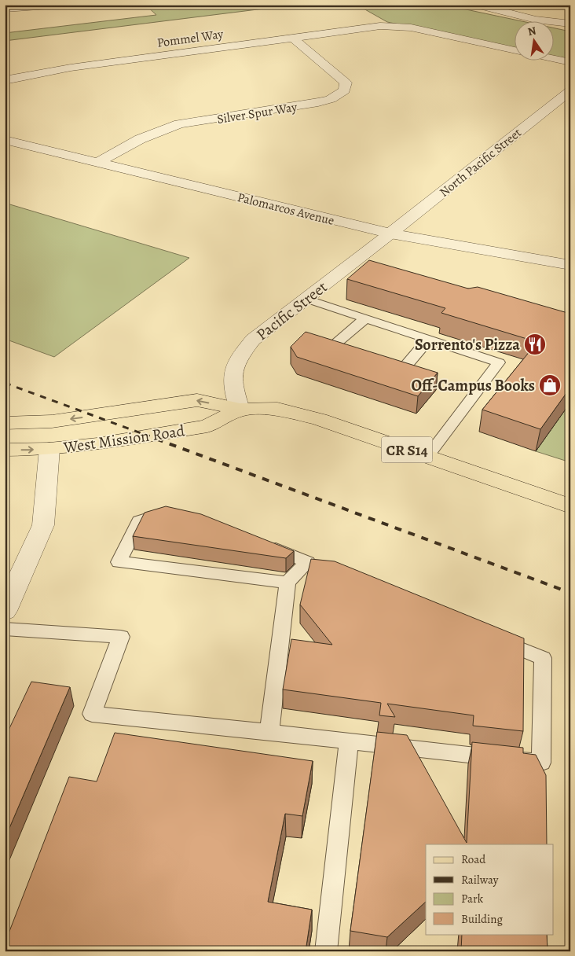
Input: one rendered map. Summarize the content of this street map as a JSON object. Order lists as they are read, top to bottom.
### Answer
{
  "streets": {
    "main road": ["West Mission Road", "CR S14"],
    "street": [
      "Pommel Way",
      "Silver Spur Way",
      "North Pacific Street",
      "Palomarcos Avenue",
      "Pacific Street"
    ]
  },
  "crossings": [
    ["Pommel Way", "Silver Spur Way"],
    ["Silver Spur Way", "Palomarcos Avenue"],
    ["North Pacific Street", "Palomarcos Avenue"],
    ["North Pacific Street", "Pacific Street"],
    ["Palomarcos Avenue", "Pacific Street"],
    ["Pacific Street", "West Mission Road"]
  ],
  "places": {
    "restaurant": ["Sorrento's Pizza"],
    "shop": ["Off-Campus Books"]
  },
  "legend": [
    "Road",
    "Railway",
    "Park",
    "Building"
  ],
  "north": "top"
}
